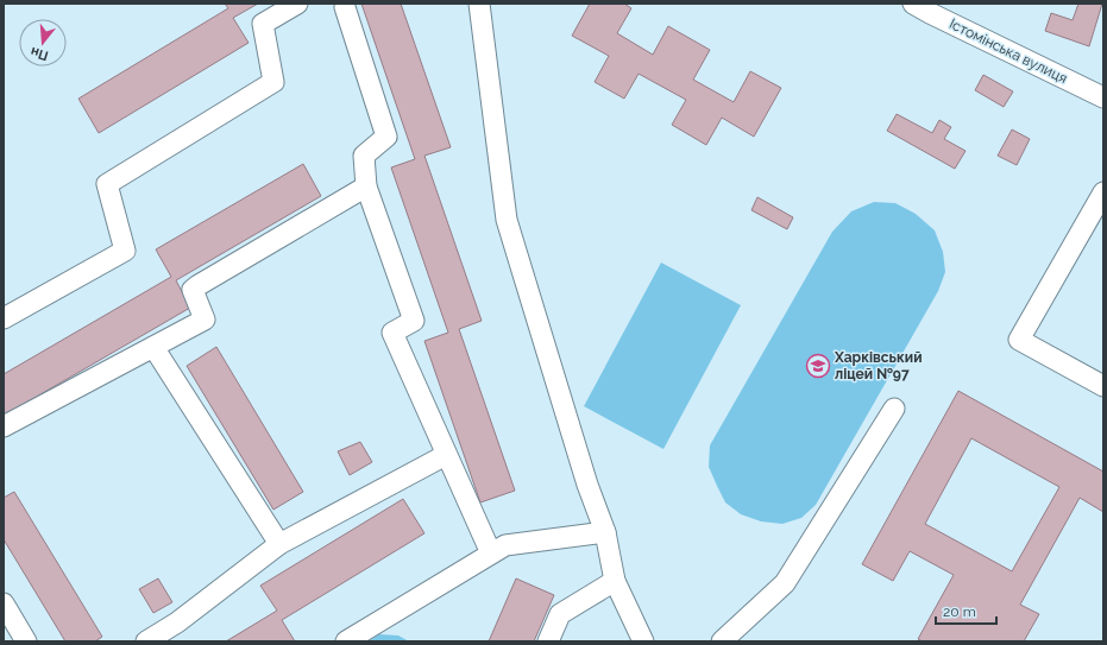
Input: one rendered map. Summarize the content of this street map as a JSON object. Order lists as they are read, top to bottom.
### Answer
{
  "streets": {
    "street": ["Істомінська вулиця"]
  },
  "places": {
    "school or university": ["Харківський ліцей №97"]
  },
  "scale_bar": "20 m",
  "north": "bottom"
}
